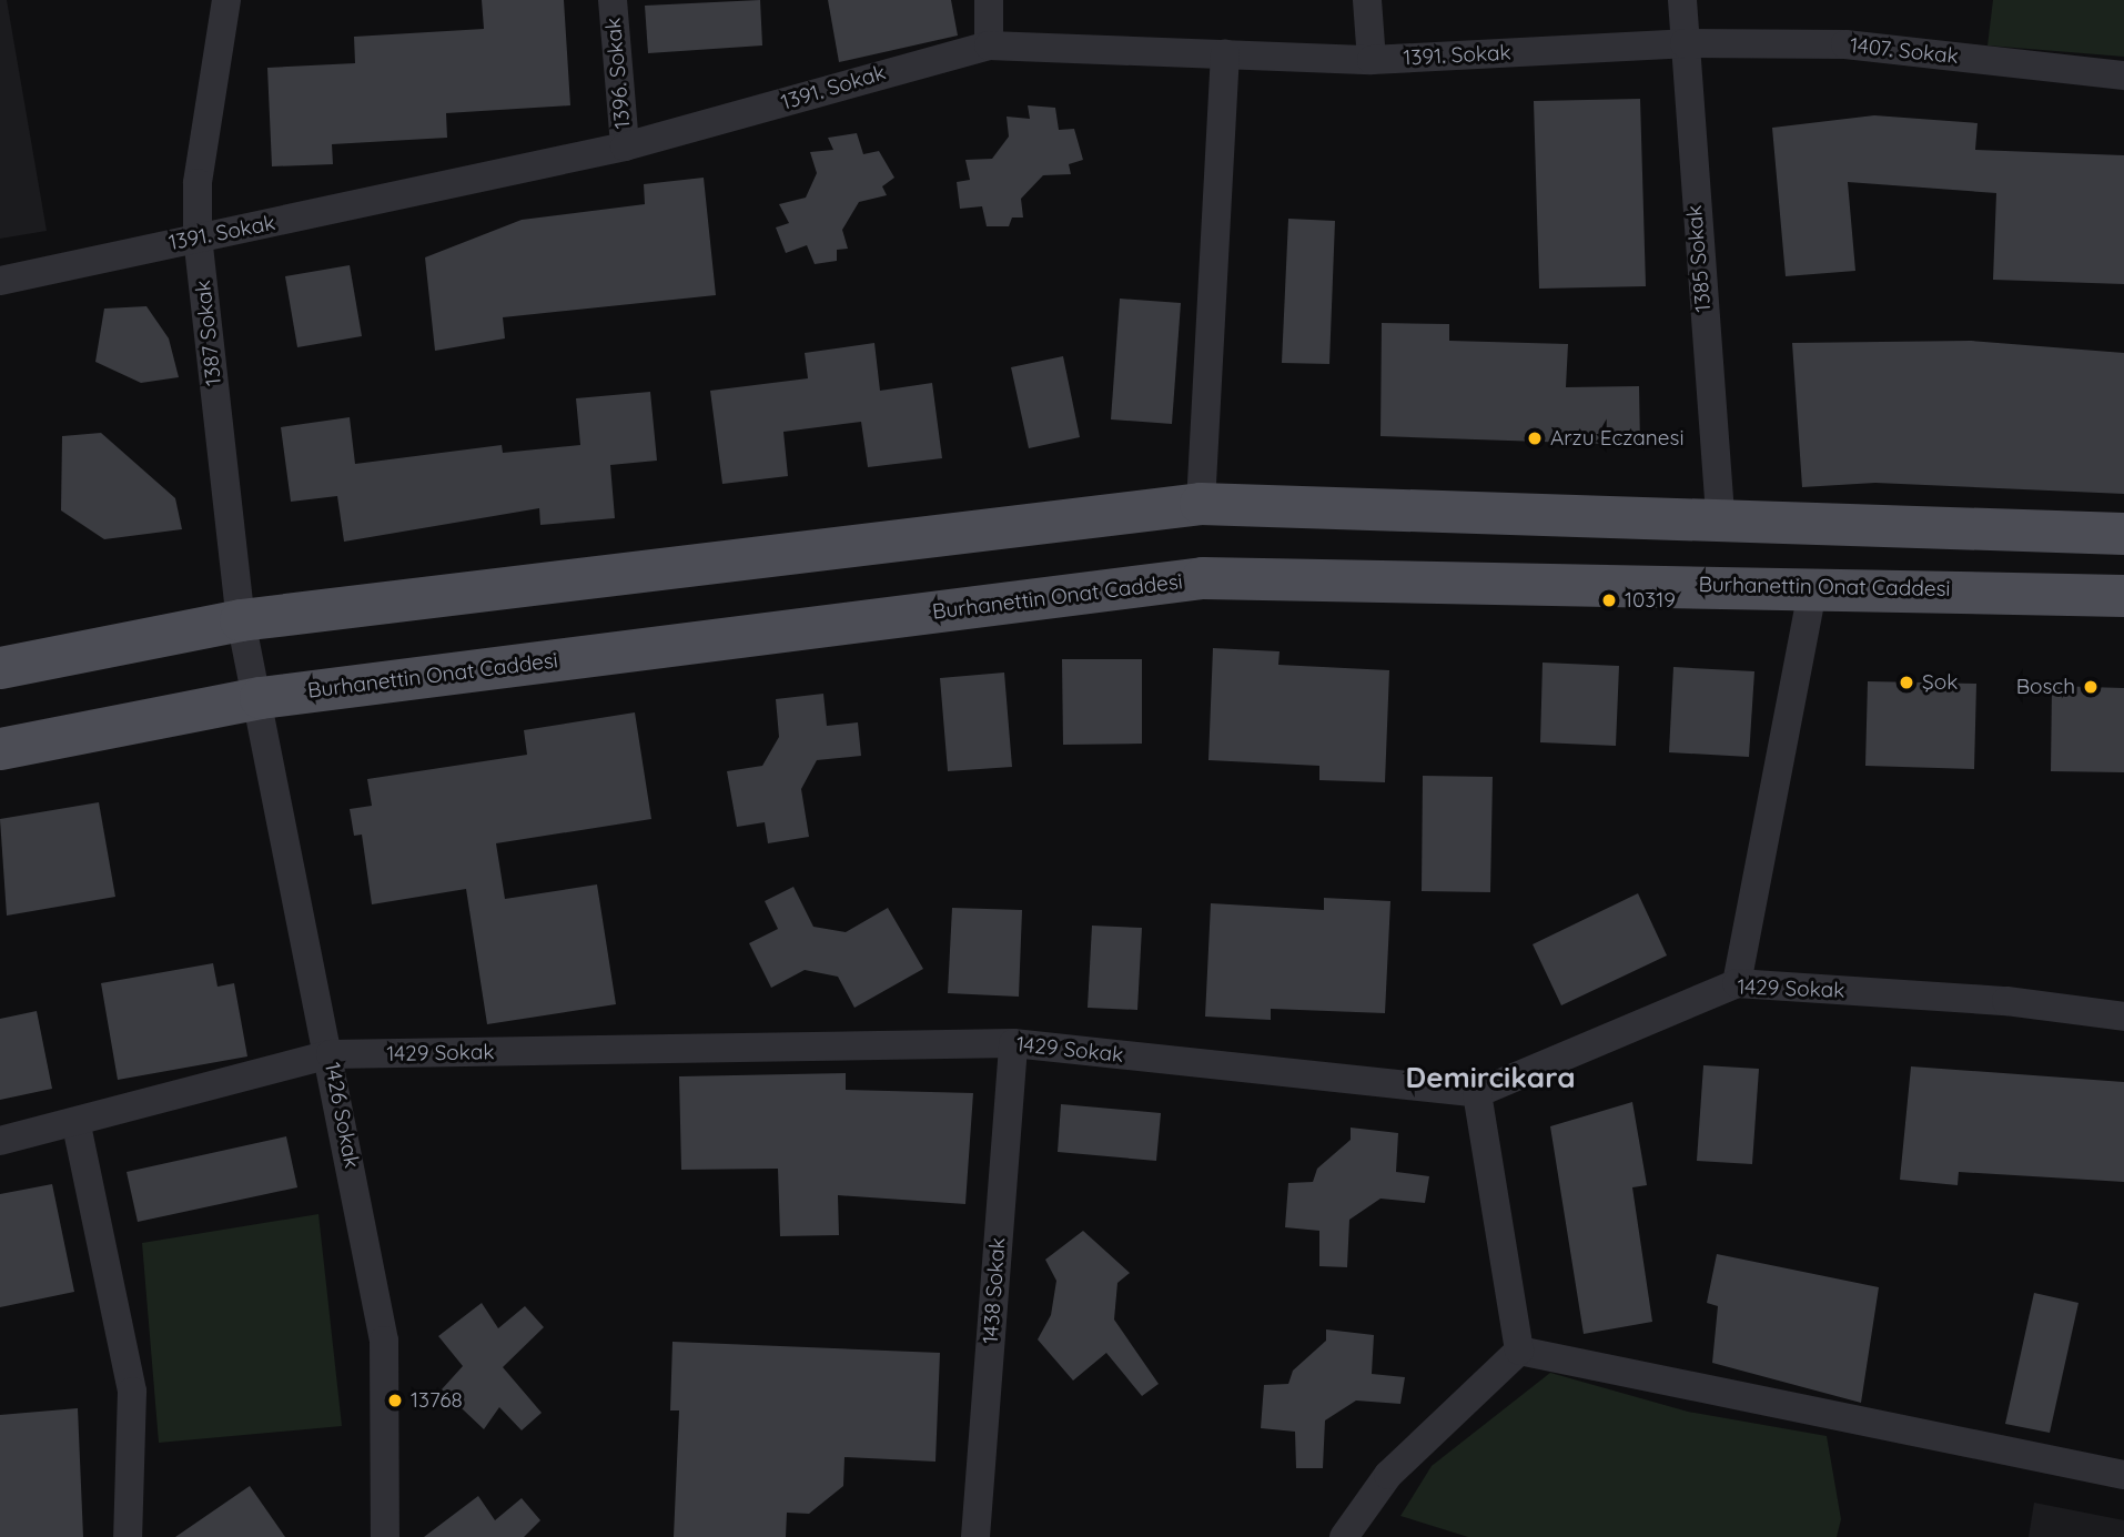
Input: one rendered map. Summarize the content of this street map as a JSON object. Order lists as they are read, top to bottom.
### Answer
{
  "streets": {
    "main road": ["Burhanettin Onat Caddesi"],
    "street": [
      "1407. Sokak",
      "1391. Sokak",
      "1396. Sokak",
      "1385 Sokak",
      "1387 Sokak",
      "1429 Sokak",
      "1426 Sokak",
      "1438 Sokak"
    ]
  },
  "crossings": [
    ["1407. Sokak", "1391. Sokak"],
    ["1407. Sokak", "1385 Sokak"],
    ["1391. Sokak", "1396. Sokak"],
    ["1391. Sokak", "1385 Sokak"],
    ["1391. Sokak", "1387 Sokak"],
    ["1387 Sokak", "Burhanettin Onat Caddesi"],
    ["1387 Sokak", "1426 Sokak"],
    ["Burhanettin Onat Caddesi", "1426 Sokak"],
    ["1429 Sokak", "1426 Sokak"],
    ["1429 Sokak", "1438 Sokak"]
  ],
  "districts": ["Demircikara"],
  "places": [
    "Arzu Eczanesi",
    "10319",
    "Şok",
    "Bosch",
    "13768"
  ]
}
